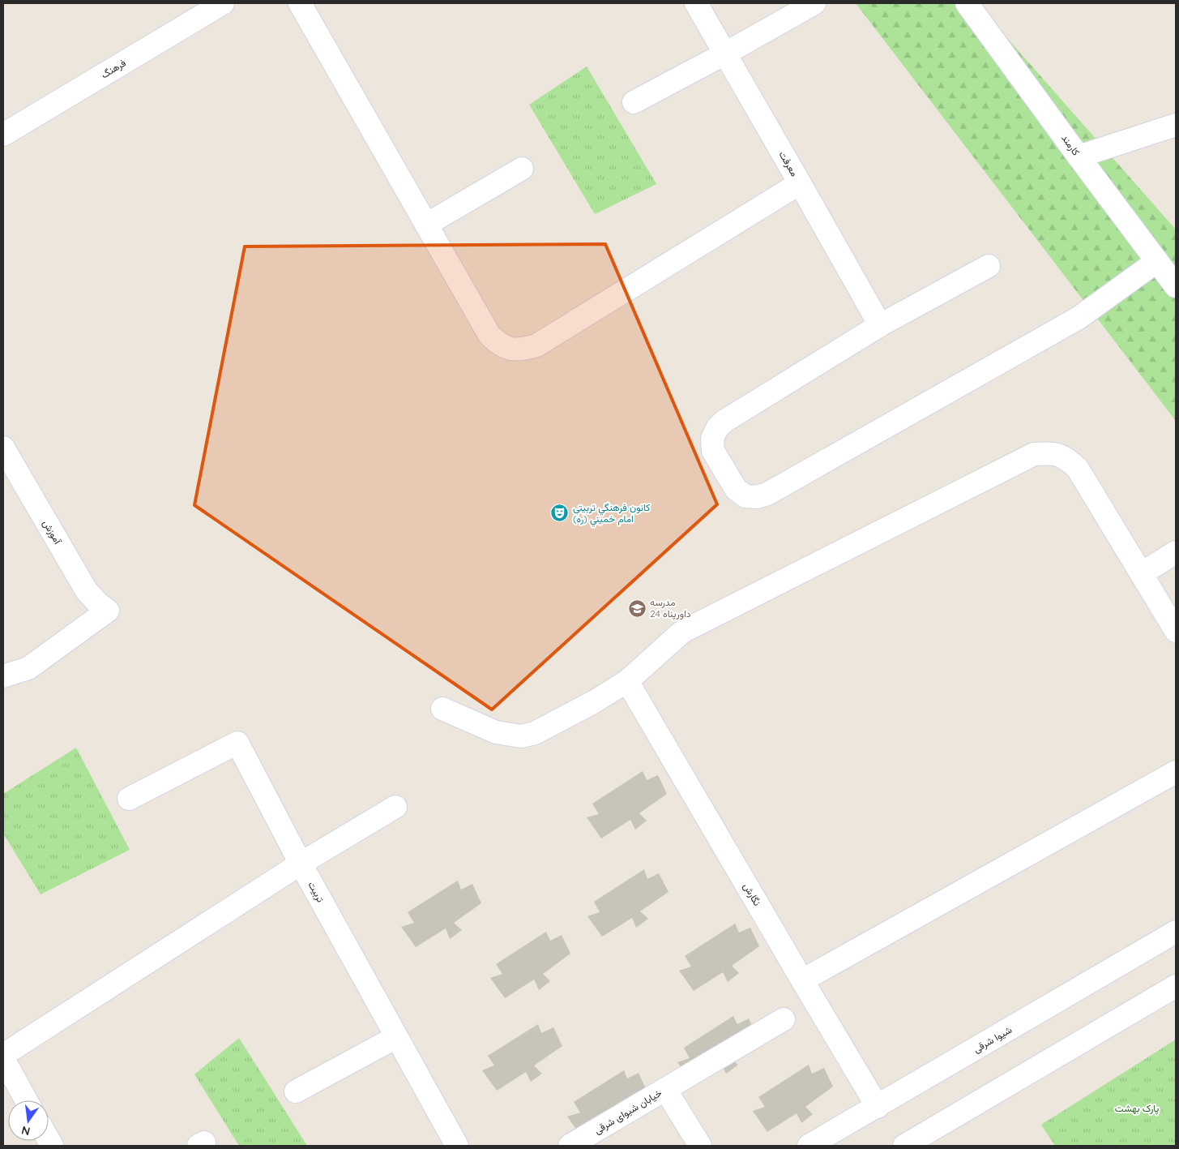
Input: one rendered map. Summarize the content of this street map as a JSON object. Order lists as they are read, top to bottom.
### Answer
{
  "streets": {
    "street": [
      "فرهنگ",
      "کارمند",
      "معرفت",
      "آموزش",
      "تربیت",
      "نگارش",
      "شیوا شرقی",
      "خیابان شیوای شرقی"
    ]
  },
  "crossings": [
    ["نگارش", "شیوا شرقی"]
  ],
  "parks": ["پارک بهشت"],
  "places": {
    "theatre": ["كانون فرهنگي تربيتي امام خميني (ره)"],
    "school or university": ["مدرسه داورپناه 24"]
  },
  "north": "bottom"
}
